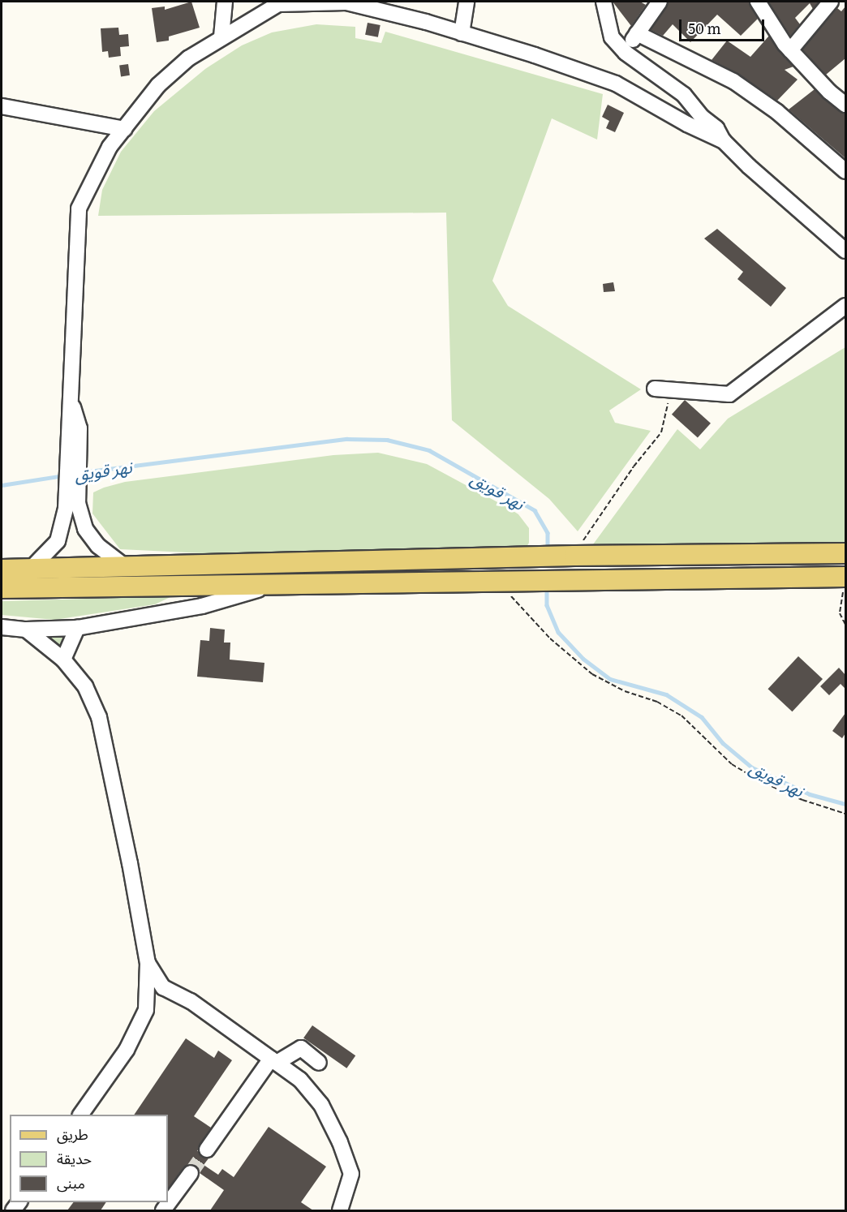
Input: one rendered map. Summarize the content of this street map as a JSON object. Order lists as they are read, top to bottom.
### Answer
{
  "water": ["نهر قويق"],
  "legend": ["طريق", "حديقة", "مبنى"],
  "scale_bar": "50 m"
}
